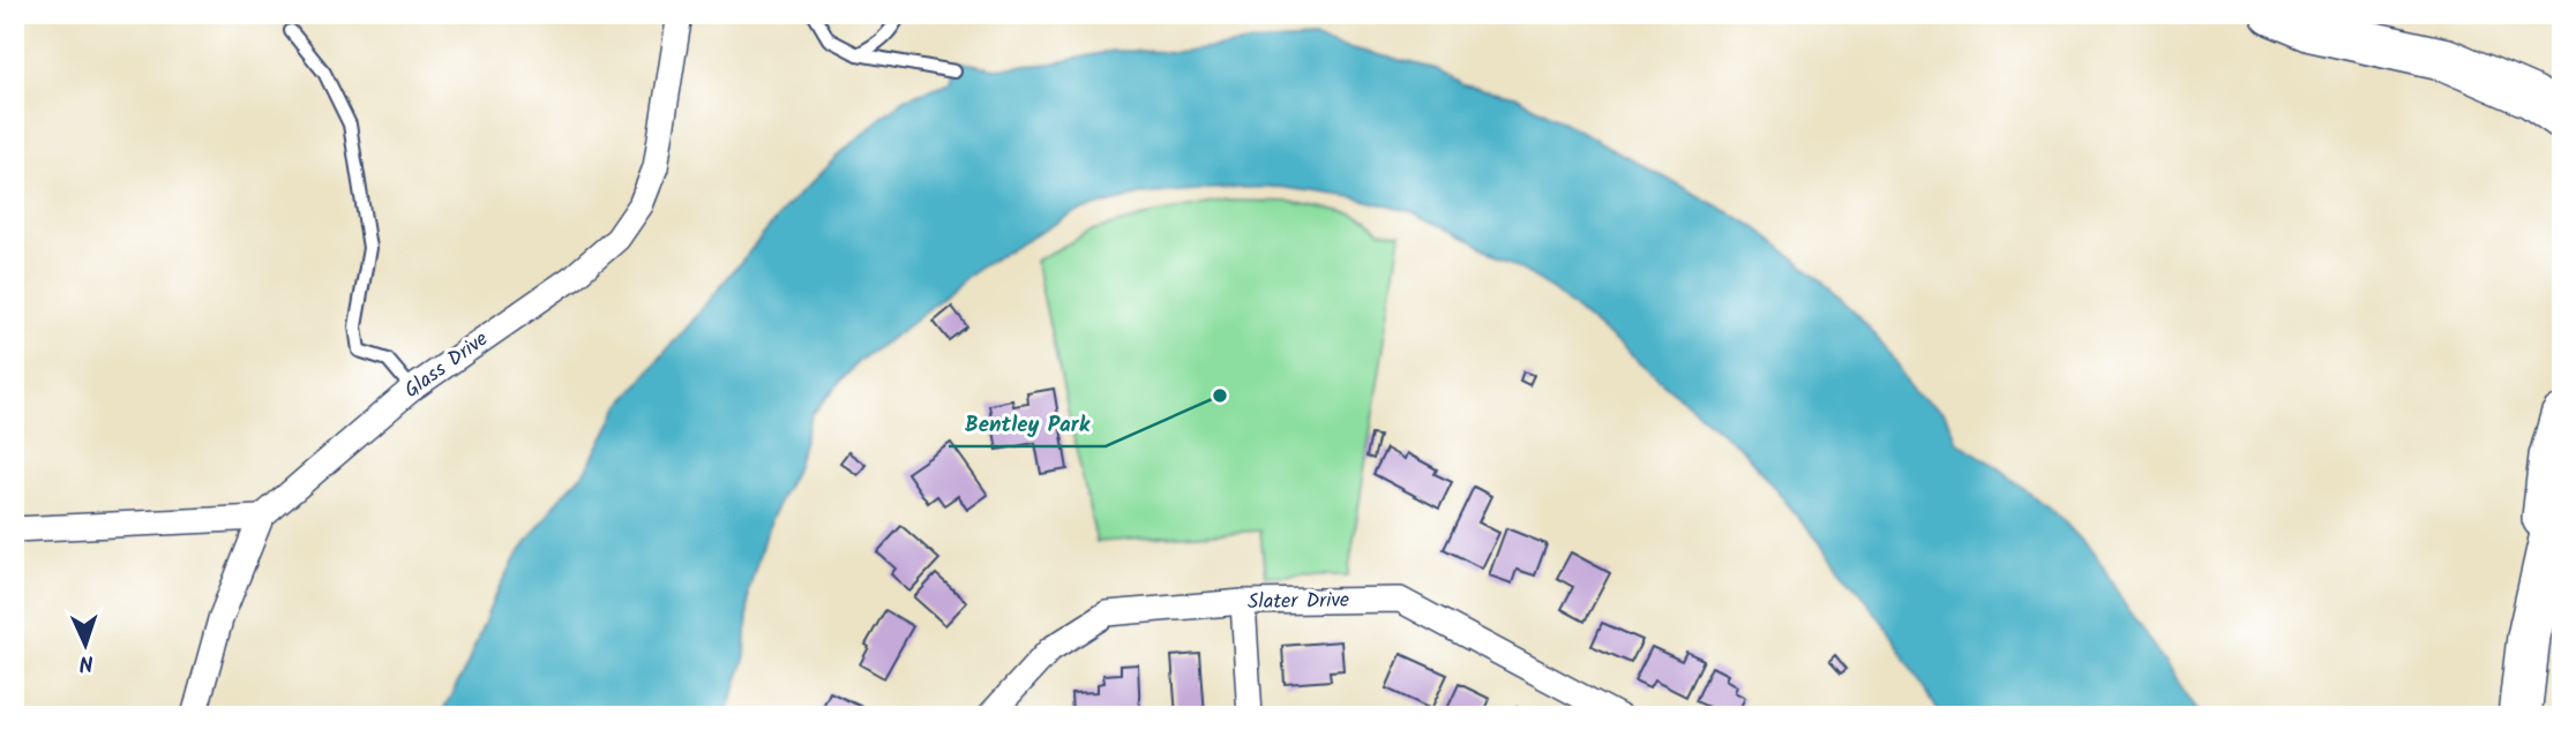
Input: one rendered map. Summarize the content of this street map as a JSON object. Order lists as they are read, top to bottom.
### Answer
{
  "streets": {
    "street": ["Glass Drive", "Slater Drive"]
  },
  "places": ["Bentley Park"],
  "north": "bottom"
}
